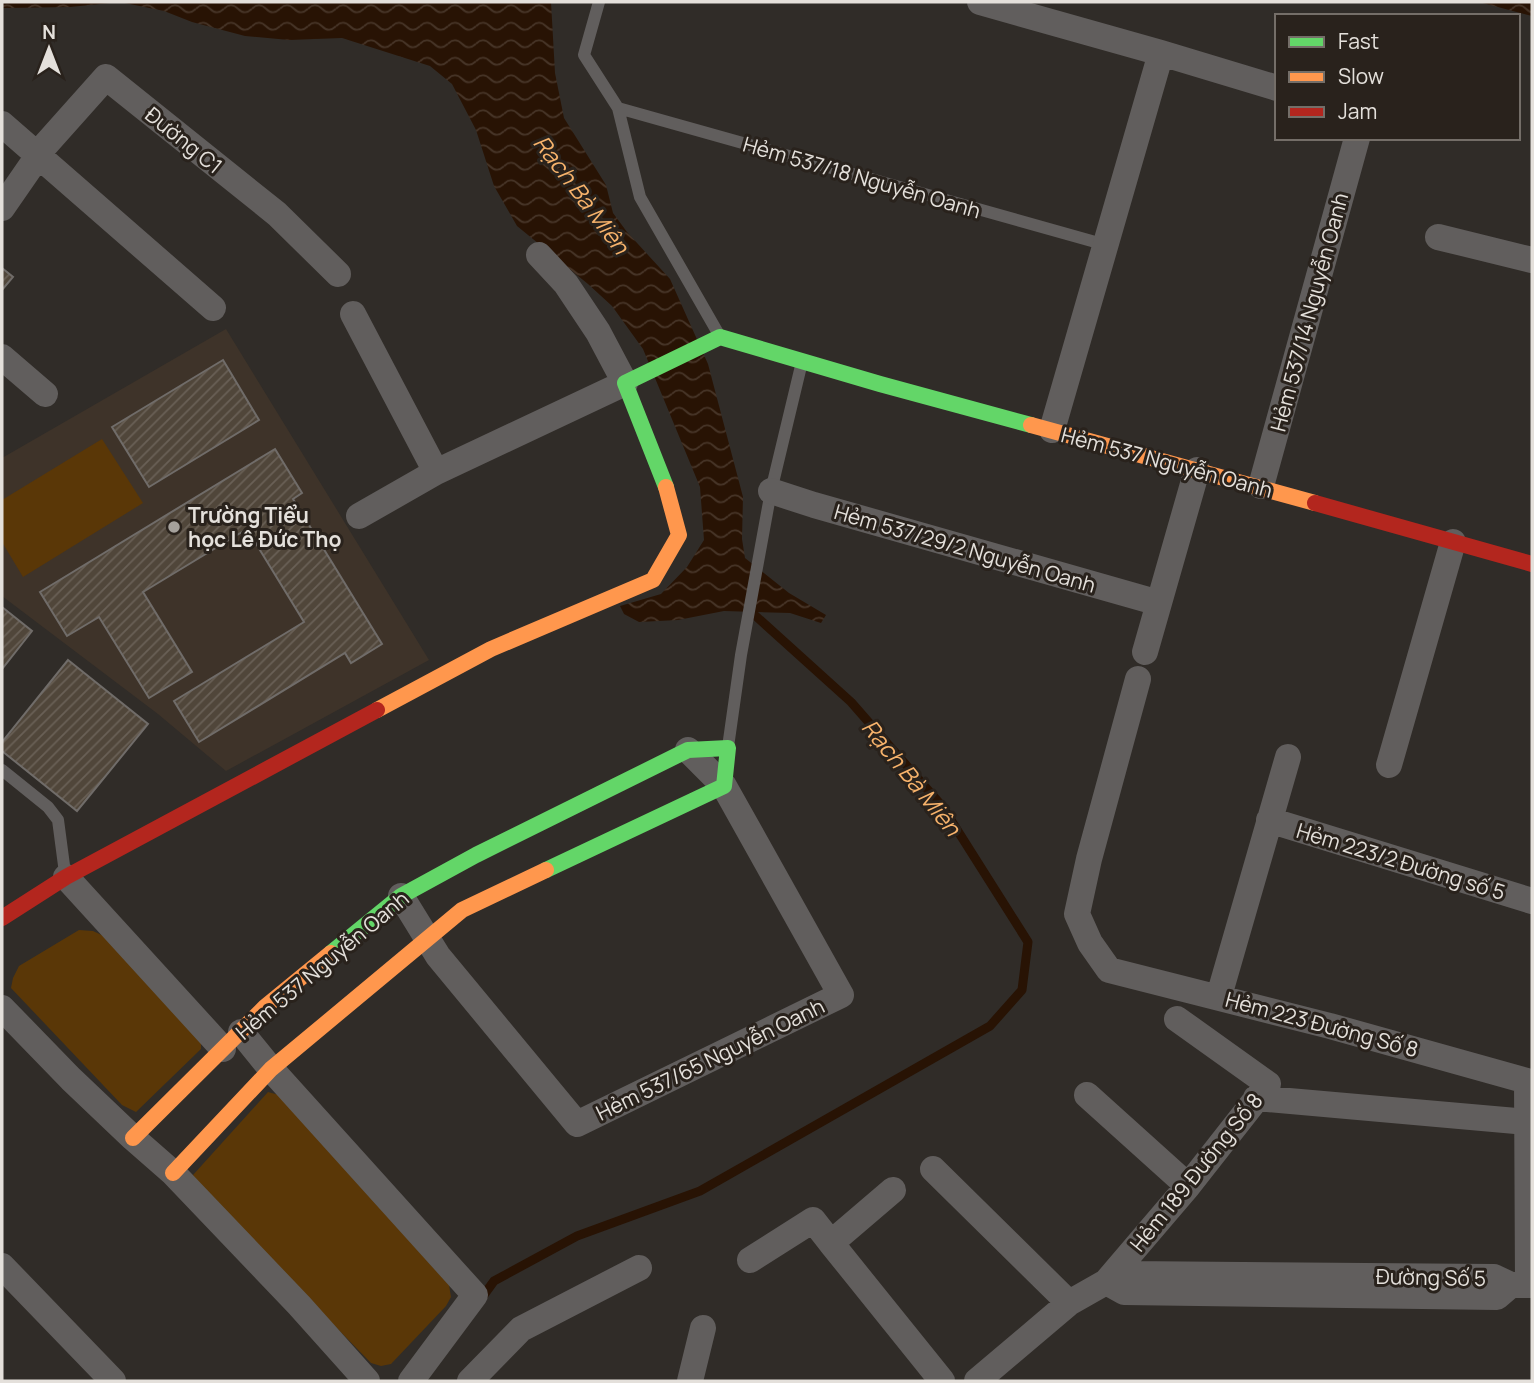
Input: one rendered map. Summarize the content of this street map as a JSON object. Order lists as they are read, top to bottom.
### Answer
{
  "streets": {
    "street": [
      "Đường C1",
      "Hẻm 537/14 Nguyễn Oanh",
      "Hẻm 537 Nguyễn Oanh",
      "Hẻm 537/29/2 Nguyễn Oanh",
      "Hẻm 223/2 Đường số 5",
      "Hẻm 223 Đường Số 8",
      "Hẻm 537/65 Nguyễn Oanh",
      "Hẻm 189 Đường Số 8",
      "Đường Số 5"
    ],
    "lane": ["Hẻm 537/18 Nguyễn Oanh"]
  },
  "crossings": [
    ["Hẻm 537/14 Nguyễn Oanh", "Hẻm 537 Nguyễn Oanh"],
    ["Hẻm 537 Nguyễn Oanh", "Hẻm 537/65 Nguyễn Oanh"],
    ["Hẻm 223 Đường Số 8", "Đường Số 5"],
    ["Hẻm 189 Đường Số 8", "Đường Số 5"]
  ],
  "water": ["Rạch Bà Miên"],
  "places": ["Trường Tiểu học Lê Đức Thọ"],
  "legend": ["Fast", "Slow", "Jam"],
  "north": "top"
}
